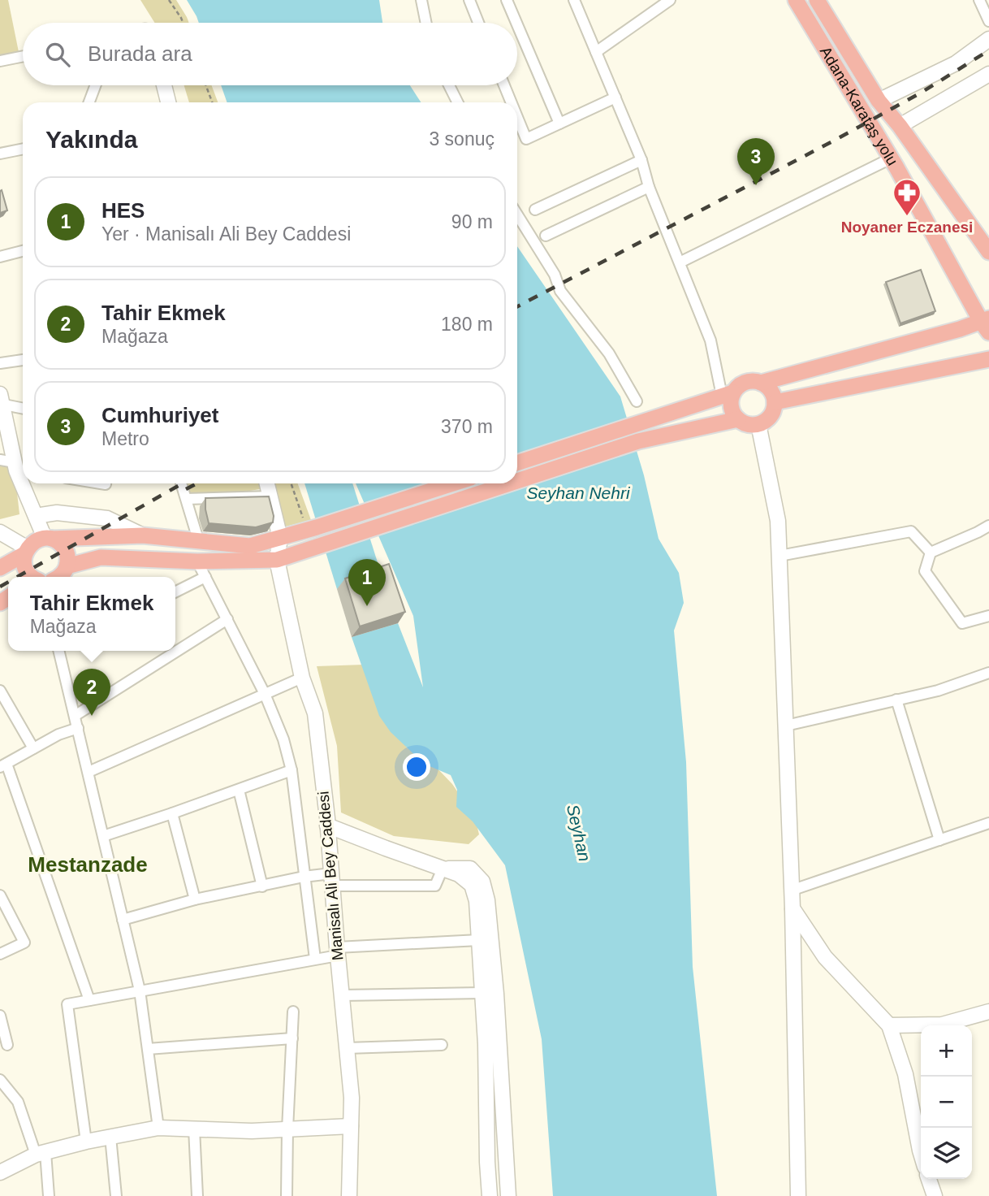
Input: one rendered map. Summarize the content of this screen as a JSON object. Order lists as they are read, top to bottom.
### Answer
{
  "streets": {
    "main road": ["Adana-Karataş yolu", "Manisalı Ali Bey Caddesi"]
  },
  "districts": ["Mestanzade"],
  "water": ["Seyhan Nehri", "Seyhan"],
  "places": {
    "pharmacy": ["Noyaner Eczanesi"]
  },
  "page": {
    "search": "Burada ara",
    "heading": ["Yakında", "3 sonuç"],
    "pins": ["3", "1", "2"],
    "list": [
      {
        "mark": "1",
        "name": "HES",
        "note": "Yer · Manisalı Ali Bey Caddesi",
        "value": "90 m"
      },
      {
        "mark": "2",
        "name": "Tahir Ekmek",
        "note": "Mağaza",
        "value": "180 m"
      },
      {
        "mark": "3",
        "name": "Cumhuriyet",
        "note": "Metro",
        "value": "370 m"
      }
    ],
    "popup": ["Tahir Ekmek", "Mağaza"],
    "map_buttons": ["+", "−"]
  }
}
